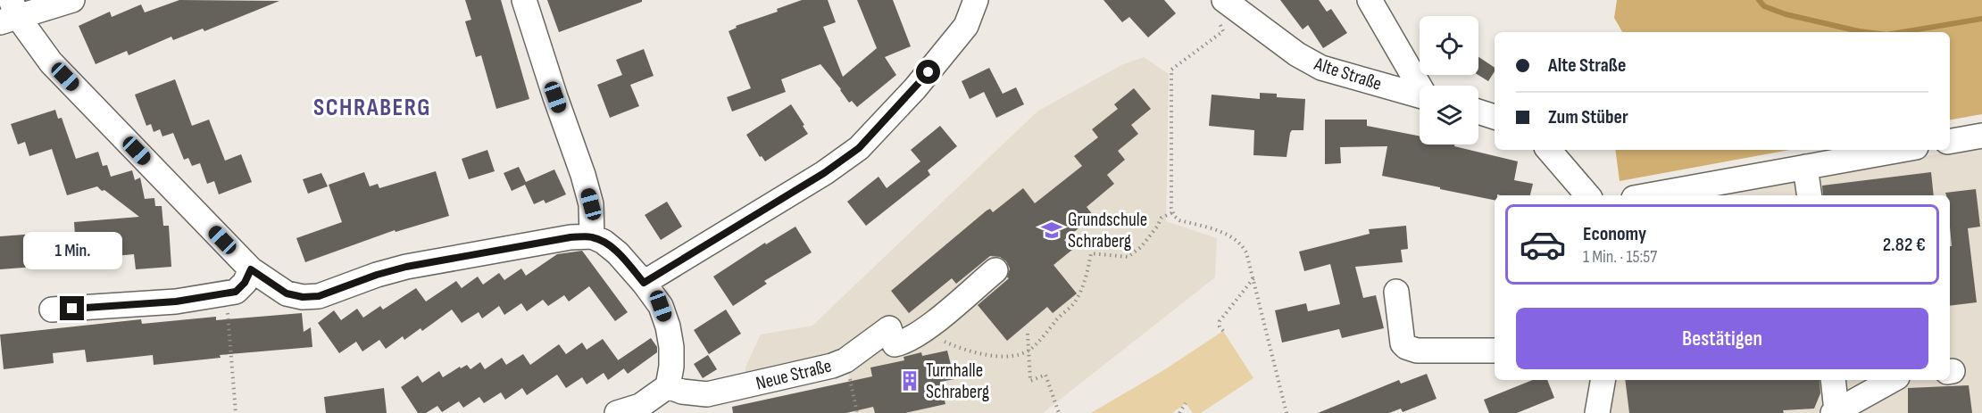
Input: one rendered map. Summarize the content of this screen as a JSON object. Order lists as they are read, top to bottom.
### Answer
{
  "streets": {
    "street": ["Alte Straße", "Neue Straße"]
  },
  "districts": ["SCHRABERG"],
  "places": {
    "school or university": ["Grundschule Schraberg"],
    "building": ["Turnhalle Schraberg"]
  },
  "page": {
    "banner": ["Alte Straße", "Zum Stüber"],
    "list": [
      {
        "name": "Economy",
        "note": "1 Min. · 15:57",
        "value": "2.82 €"
      }
    ],
    "bubble": "1 Min.",
    "buttons": "Bestätigen"
  }
}
